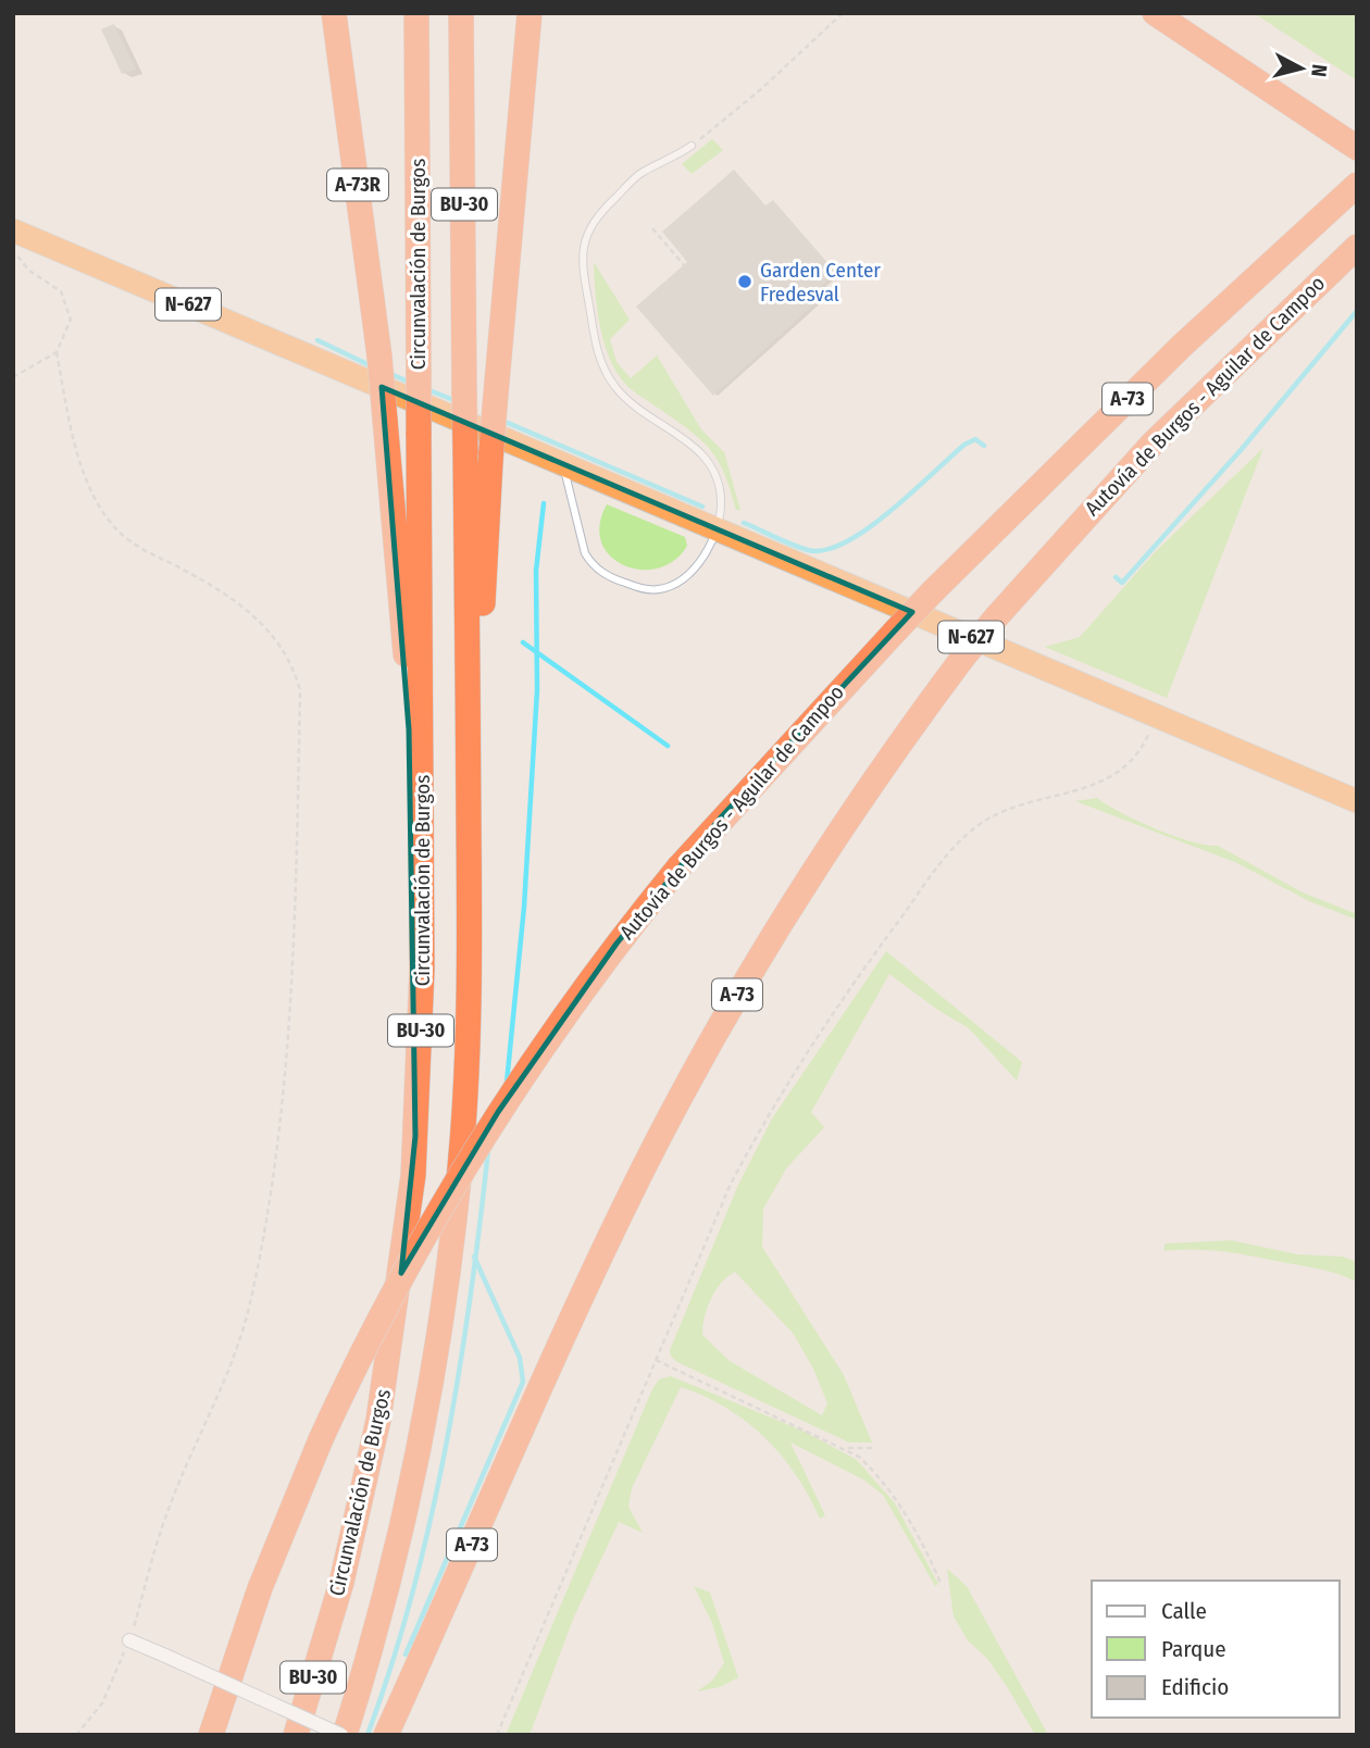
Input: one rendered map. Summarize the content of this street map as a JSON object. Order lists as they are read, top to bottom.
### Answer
{
  "streets": {
    "highway": [
      "A-73R",
      "BU-30",
      "Circunvalación de Burgos",
      "N-627",
      "Autovía de Burgos - Aguilar de Campoo",
      "A-73"
    ]
  },
  "crossings": [
    ["A-73R", "BU-30"],
    ["BU-30", "Circunvalación de Burgos"]
  ],
  "places": ["Garden Center Fredesval"],
  "legend": ["Calle", "Parque", "Edificio"],
  "north": "right"
}
